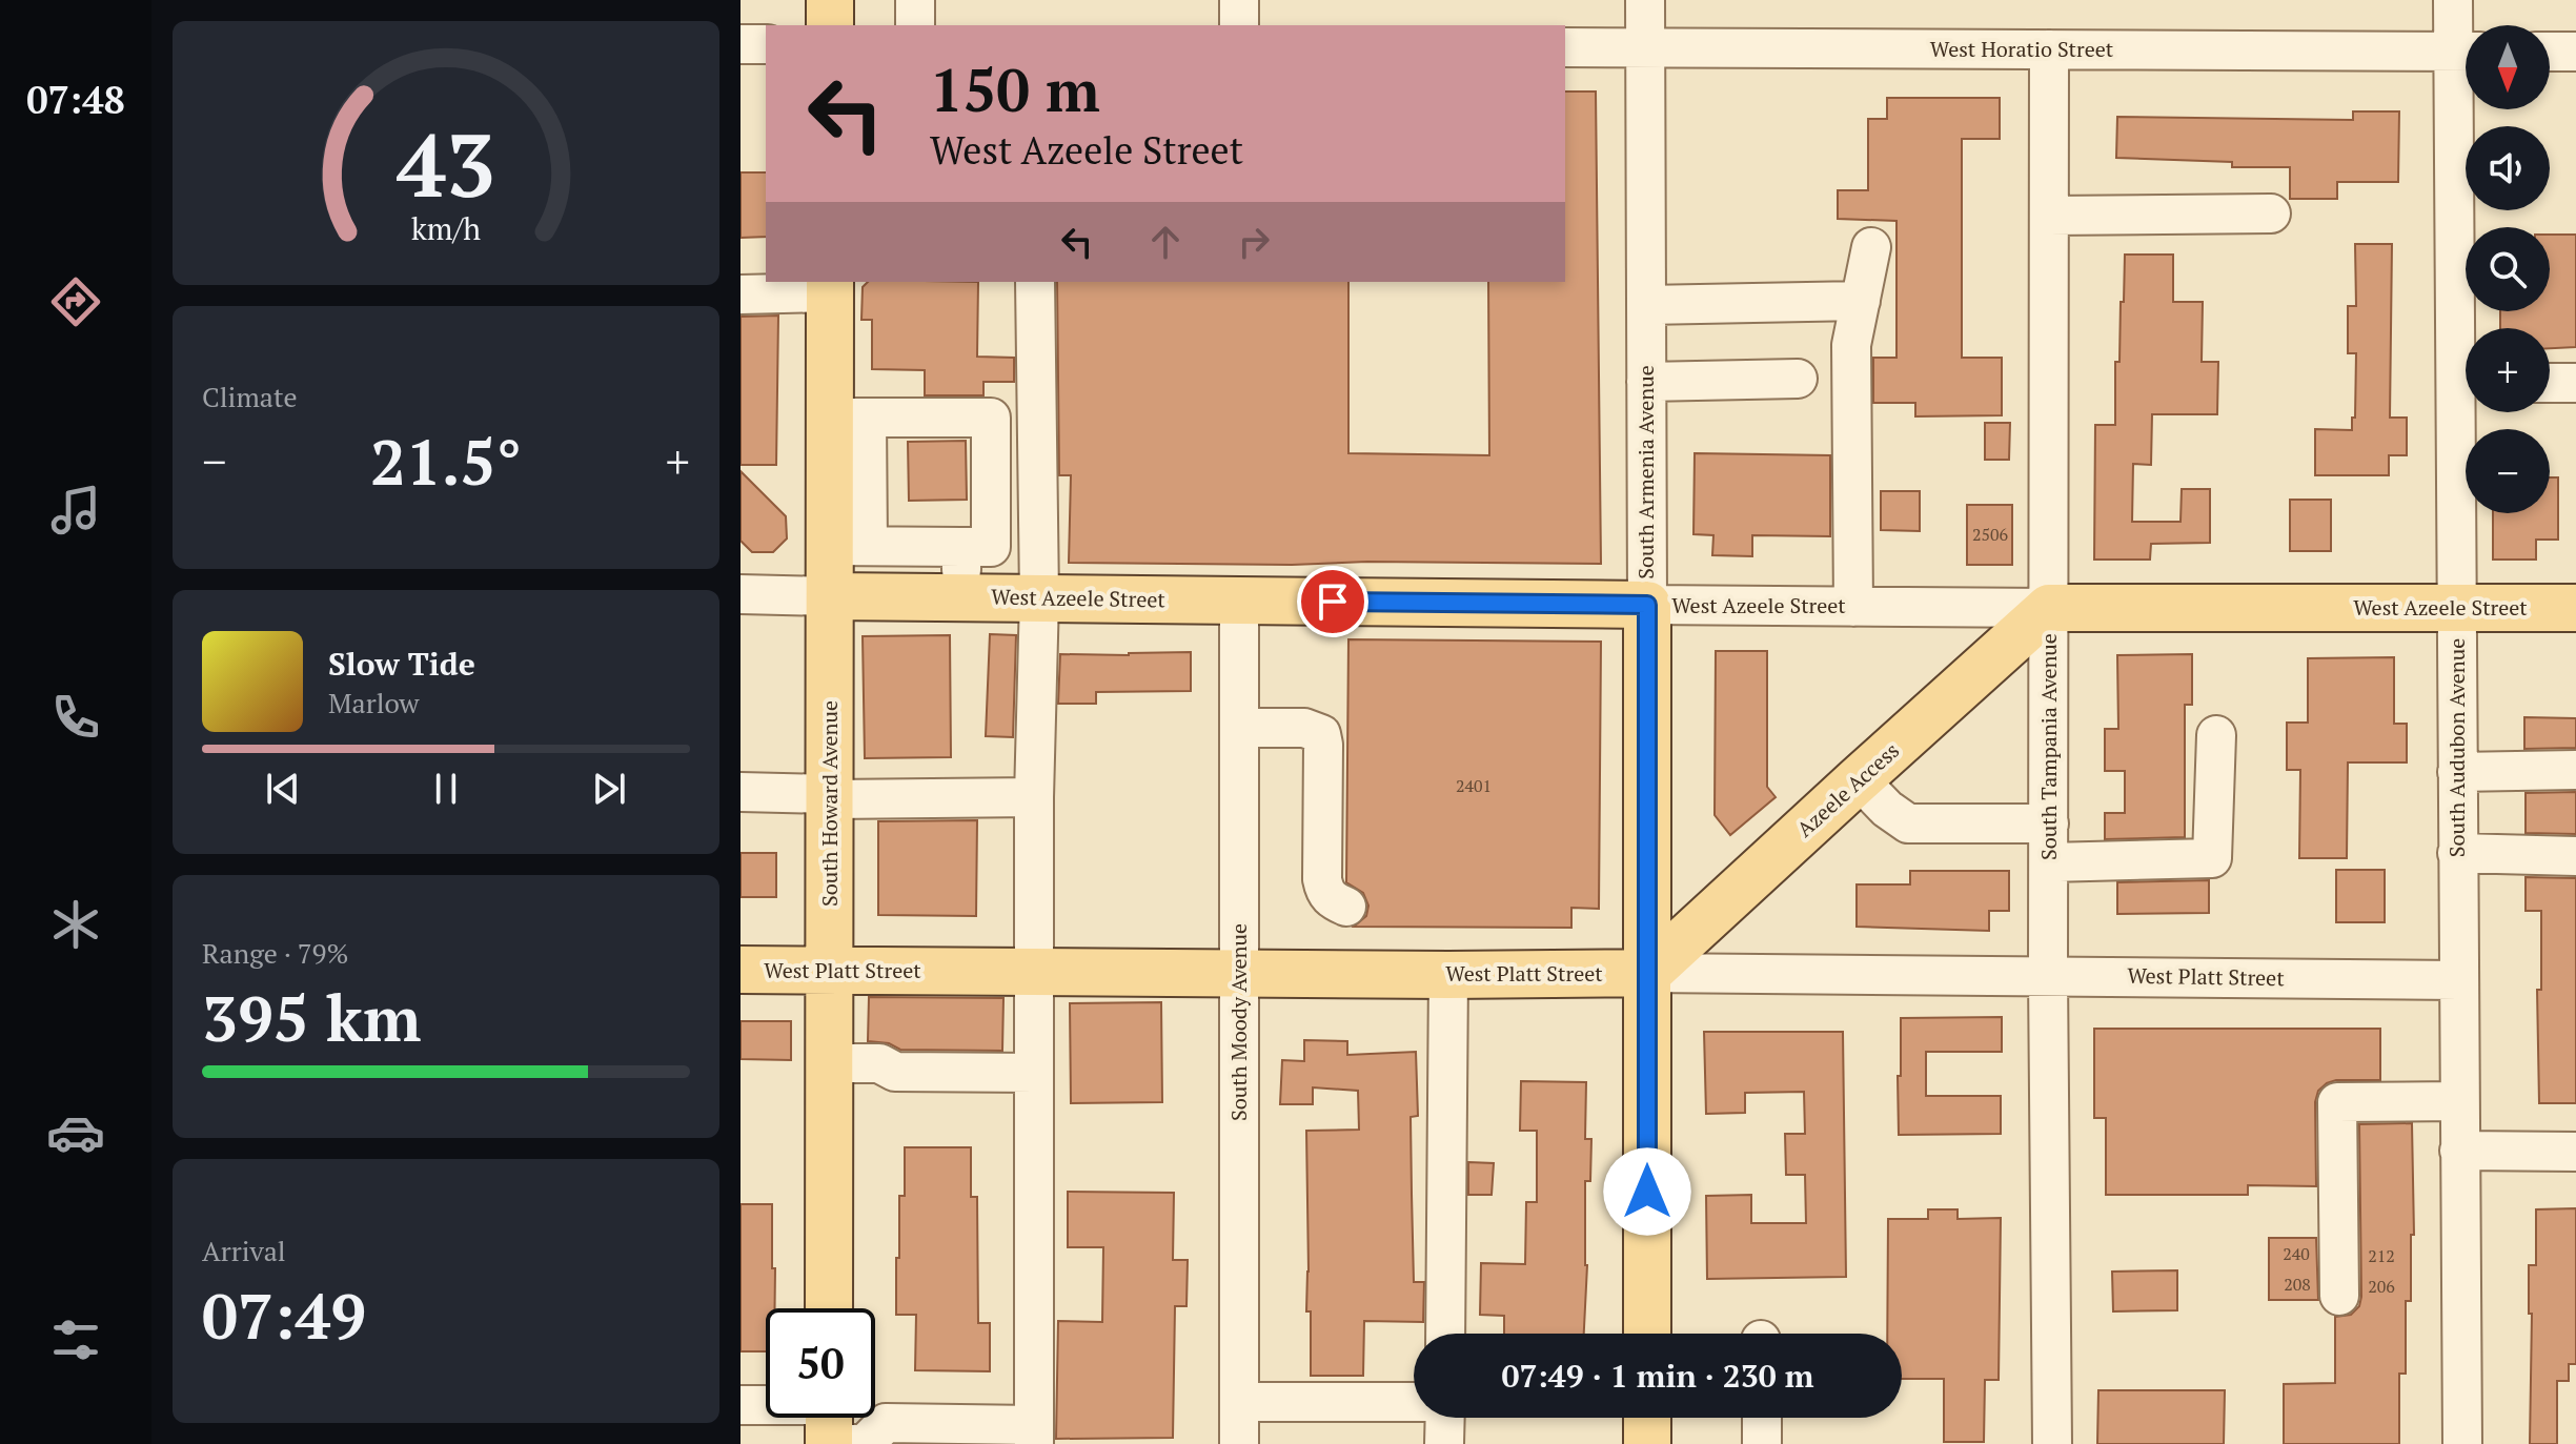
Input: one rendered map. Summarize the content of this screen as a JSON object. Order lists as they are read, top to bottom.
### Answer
{
  "streets": {
    "main road": [
      "South Armenia Avenue",
      "West Azeele Street",
      "Azeele Access",
      "South Howard Avenue",
      "West Platt Street"
    ],
    "street": [
      "West Horatio Street",
      "South Tampania Avenue",
      "South Audubon Avenue",
      "South Moody Avenue"
    ]
  },
  "crossings": [
    ["West Horatio Street", "South Armenia Avenue"],
    ["West Horatio Street", "South Tampania Avenue"],
    ["South Armenia Avenue", "West Azeele Street"],
    ["South Armenia Avenue", "Azeele Access"],
    ["South Armenia Avenue", "West Platt Street"],
    ["West Azeele Street", "South Tampania Avenue"],
    ["West Azeele Street", "South Audubon Avenue"],
    ["West Azeele Street", "Azeele Access"],
    ["West Azeele Street", "South Howard Avenue"],
    ["West Azeele Street", "South Moody Avenue"],
    ["South Tampania Avenue", "Azeele Access"],
    ["South Tampania Avenue", "West Platt Street"],
    ["South Audubon Avenue", "West Platt Street"],
    ["Azeele Access", "West Platt Street"],
    ["South Howard Avenue", "West Platt Street"],
    ["West Platt Street", "South Moody Avenue"]
  ],
  "house_numbers": [
    "2506",
    "2401",
    "240",
    "212",
    "208",
    "206"
  ],
  "north": "bottom",
  "page": {
    "tabs": "07:48",
    "map_buttons": ["+", "−"],
    "turn": ["150 m", "West Azeele Street"],
    "tile": [
      "Climate",
      ["Range · 79%", "395 km"],
      ["Arrival", "07:49"]
    ],
    "heat": ["−", "21.5°", "+"],
    "song": ["Slow Tide", "Marlow"],
    "limit": "50",
    "trip": "07:49 · 1 min · 230 m",
    "gauge": ["43", "km/h"]
  }
}
